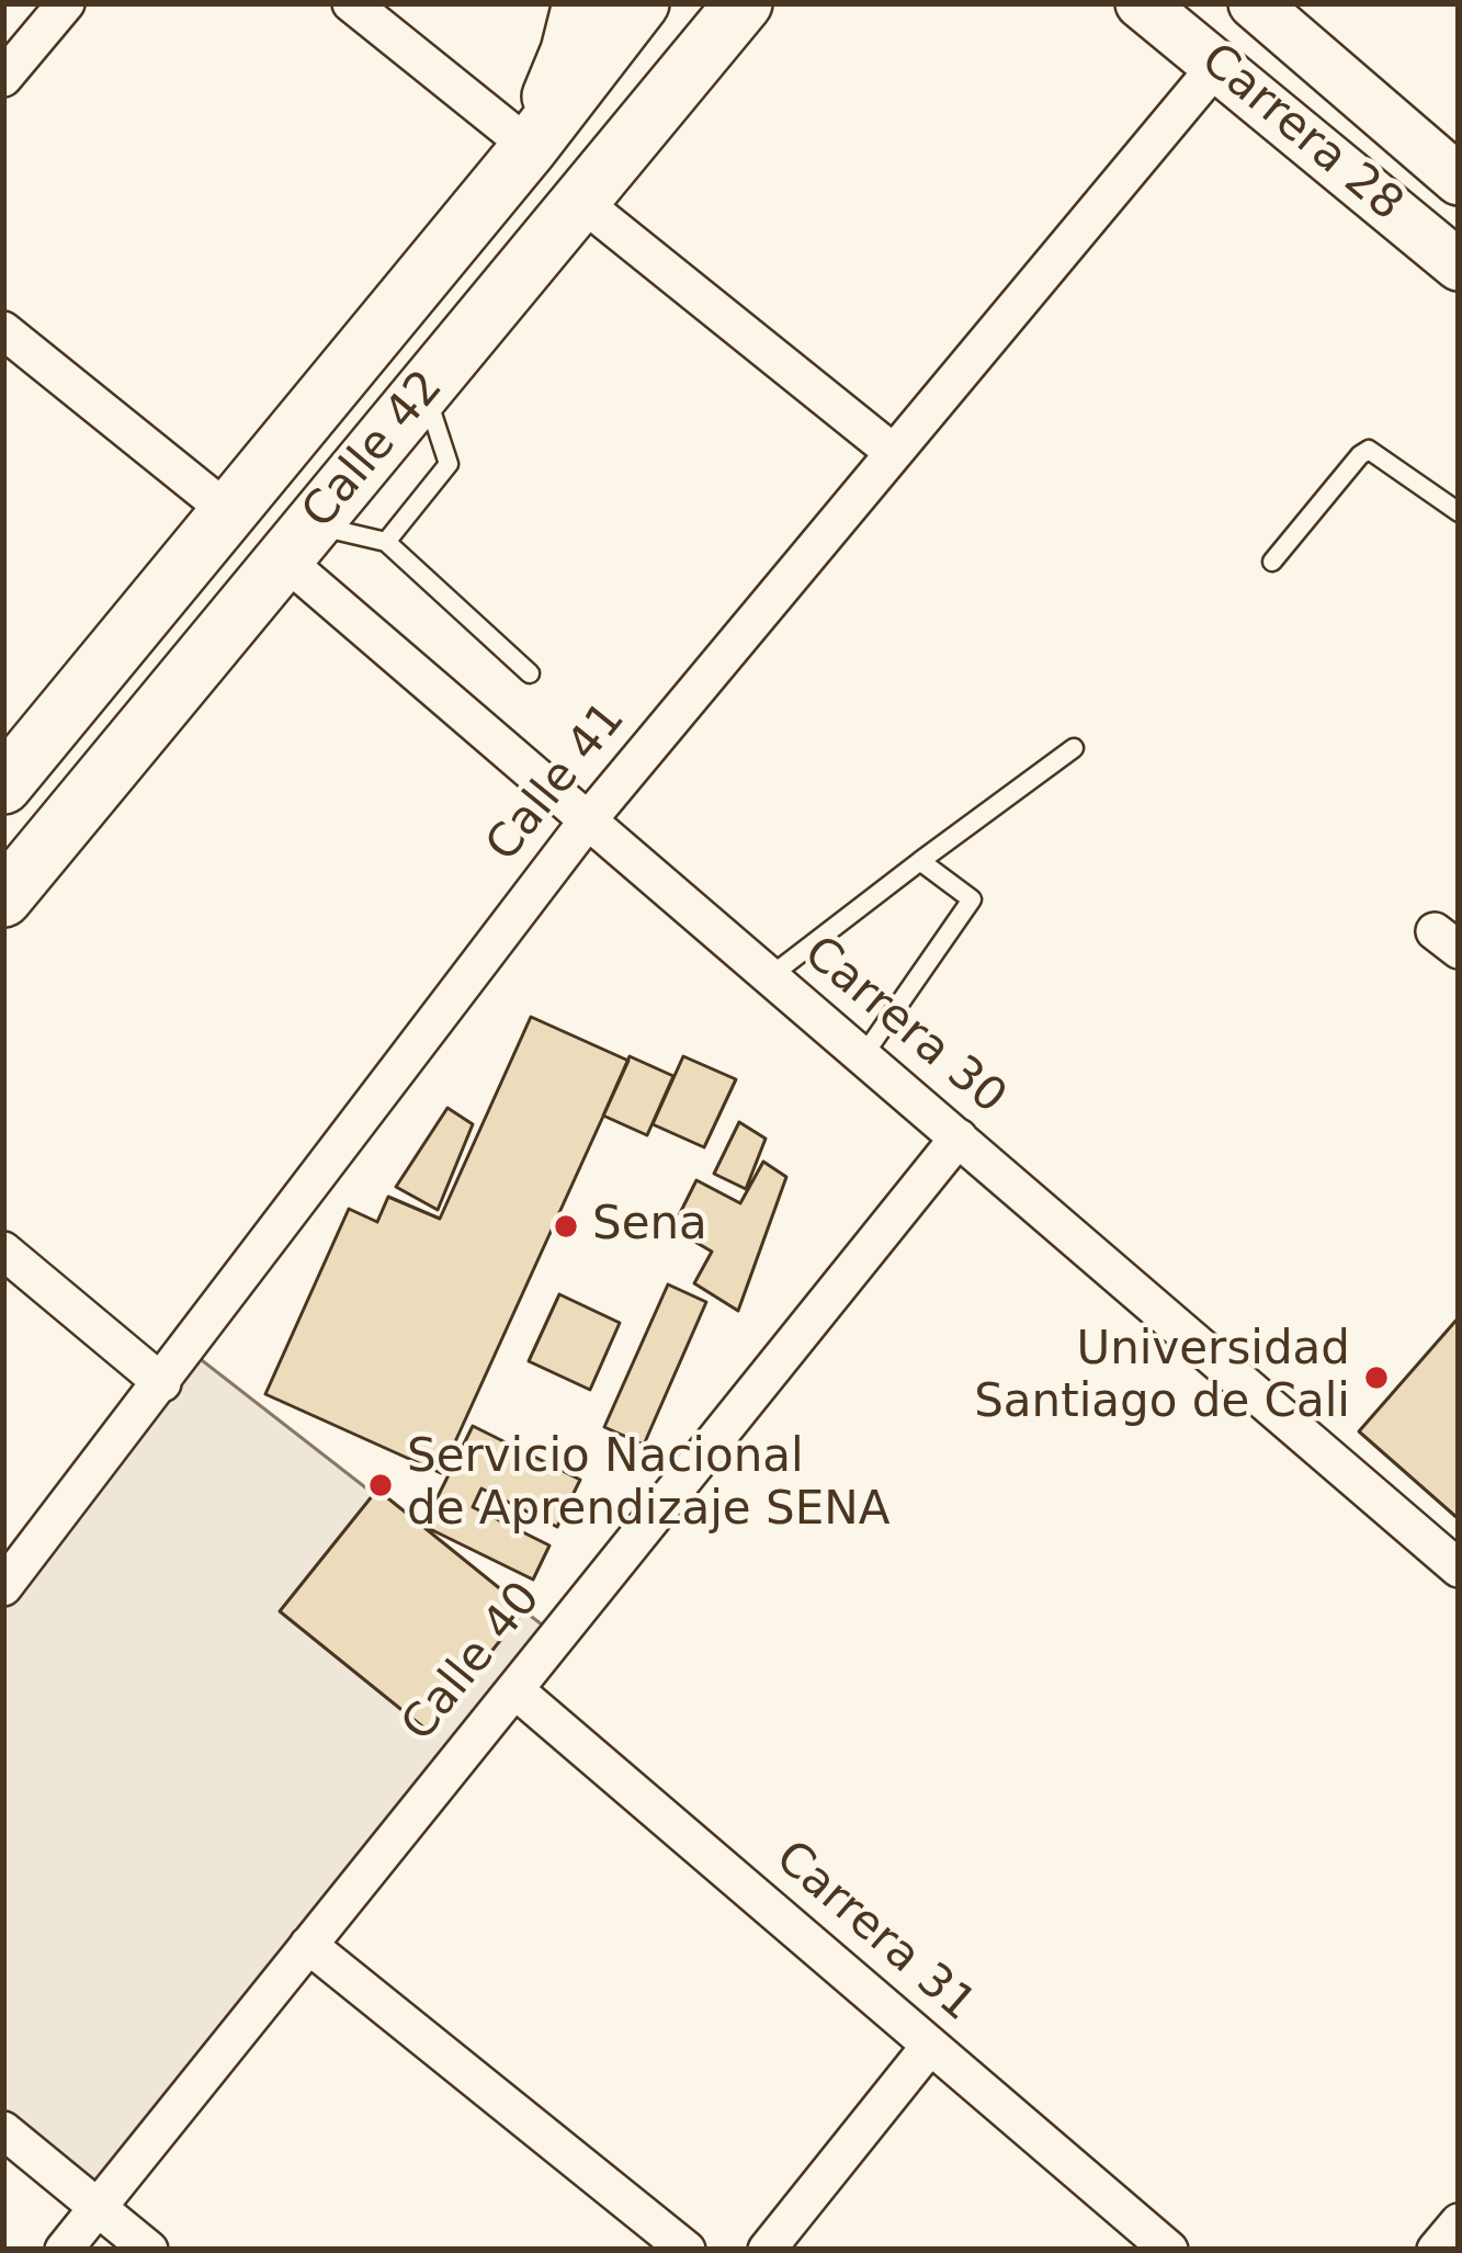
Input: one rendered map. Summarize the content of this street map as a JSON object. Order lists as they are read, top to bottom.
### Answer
{
  "streets": {
    "main road": ["Carrera 28", "Calle 42"],
    "street": [
      "Calle 41",
      "Carrera 30",
      "Calle 40",
      "Carrera 31"
    ]
  },
  "crossings": [
    ["Carrera 28", "Calle 41"],
    ["Calle 42", "Carrera 30"],
    ["Calle 41", "Carrera 30"],
    ["Carrera 30", "Calle 40"],
    ["Calle 40", "Carrera 31"]
  ],
  "places": ["Sena", "Universidad Santiago de Cali", "Servicio Nacional de Aprendizaje SENA"]
}
